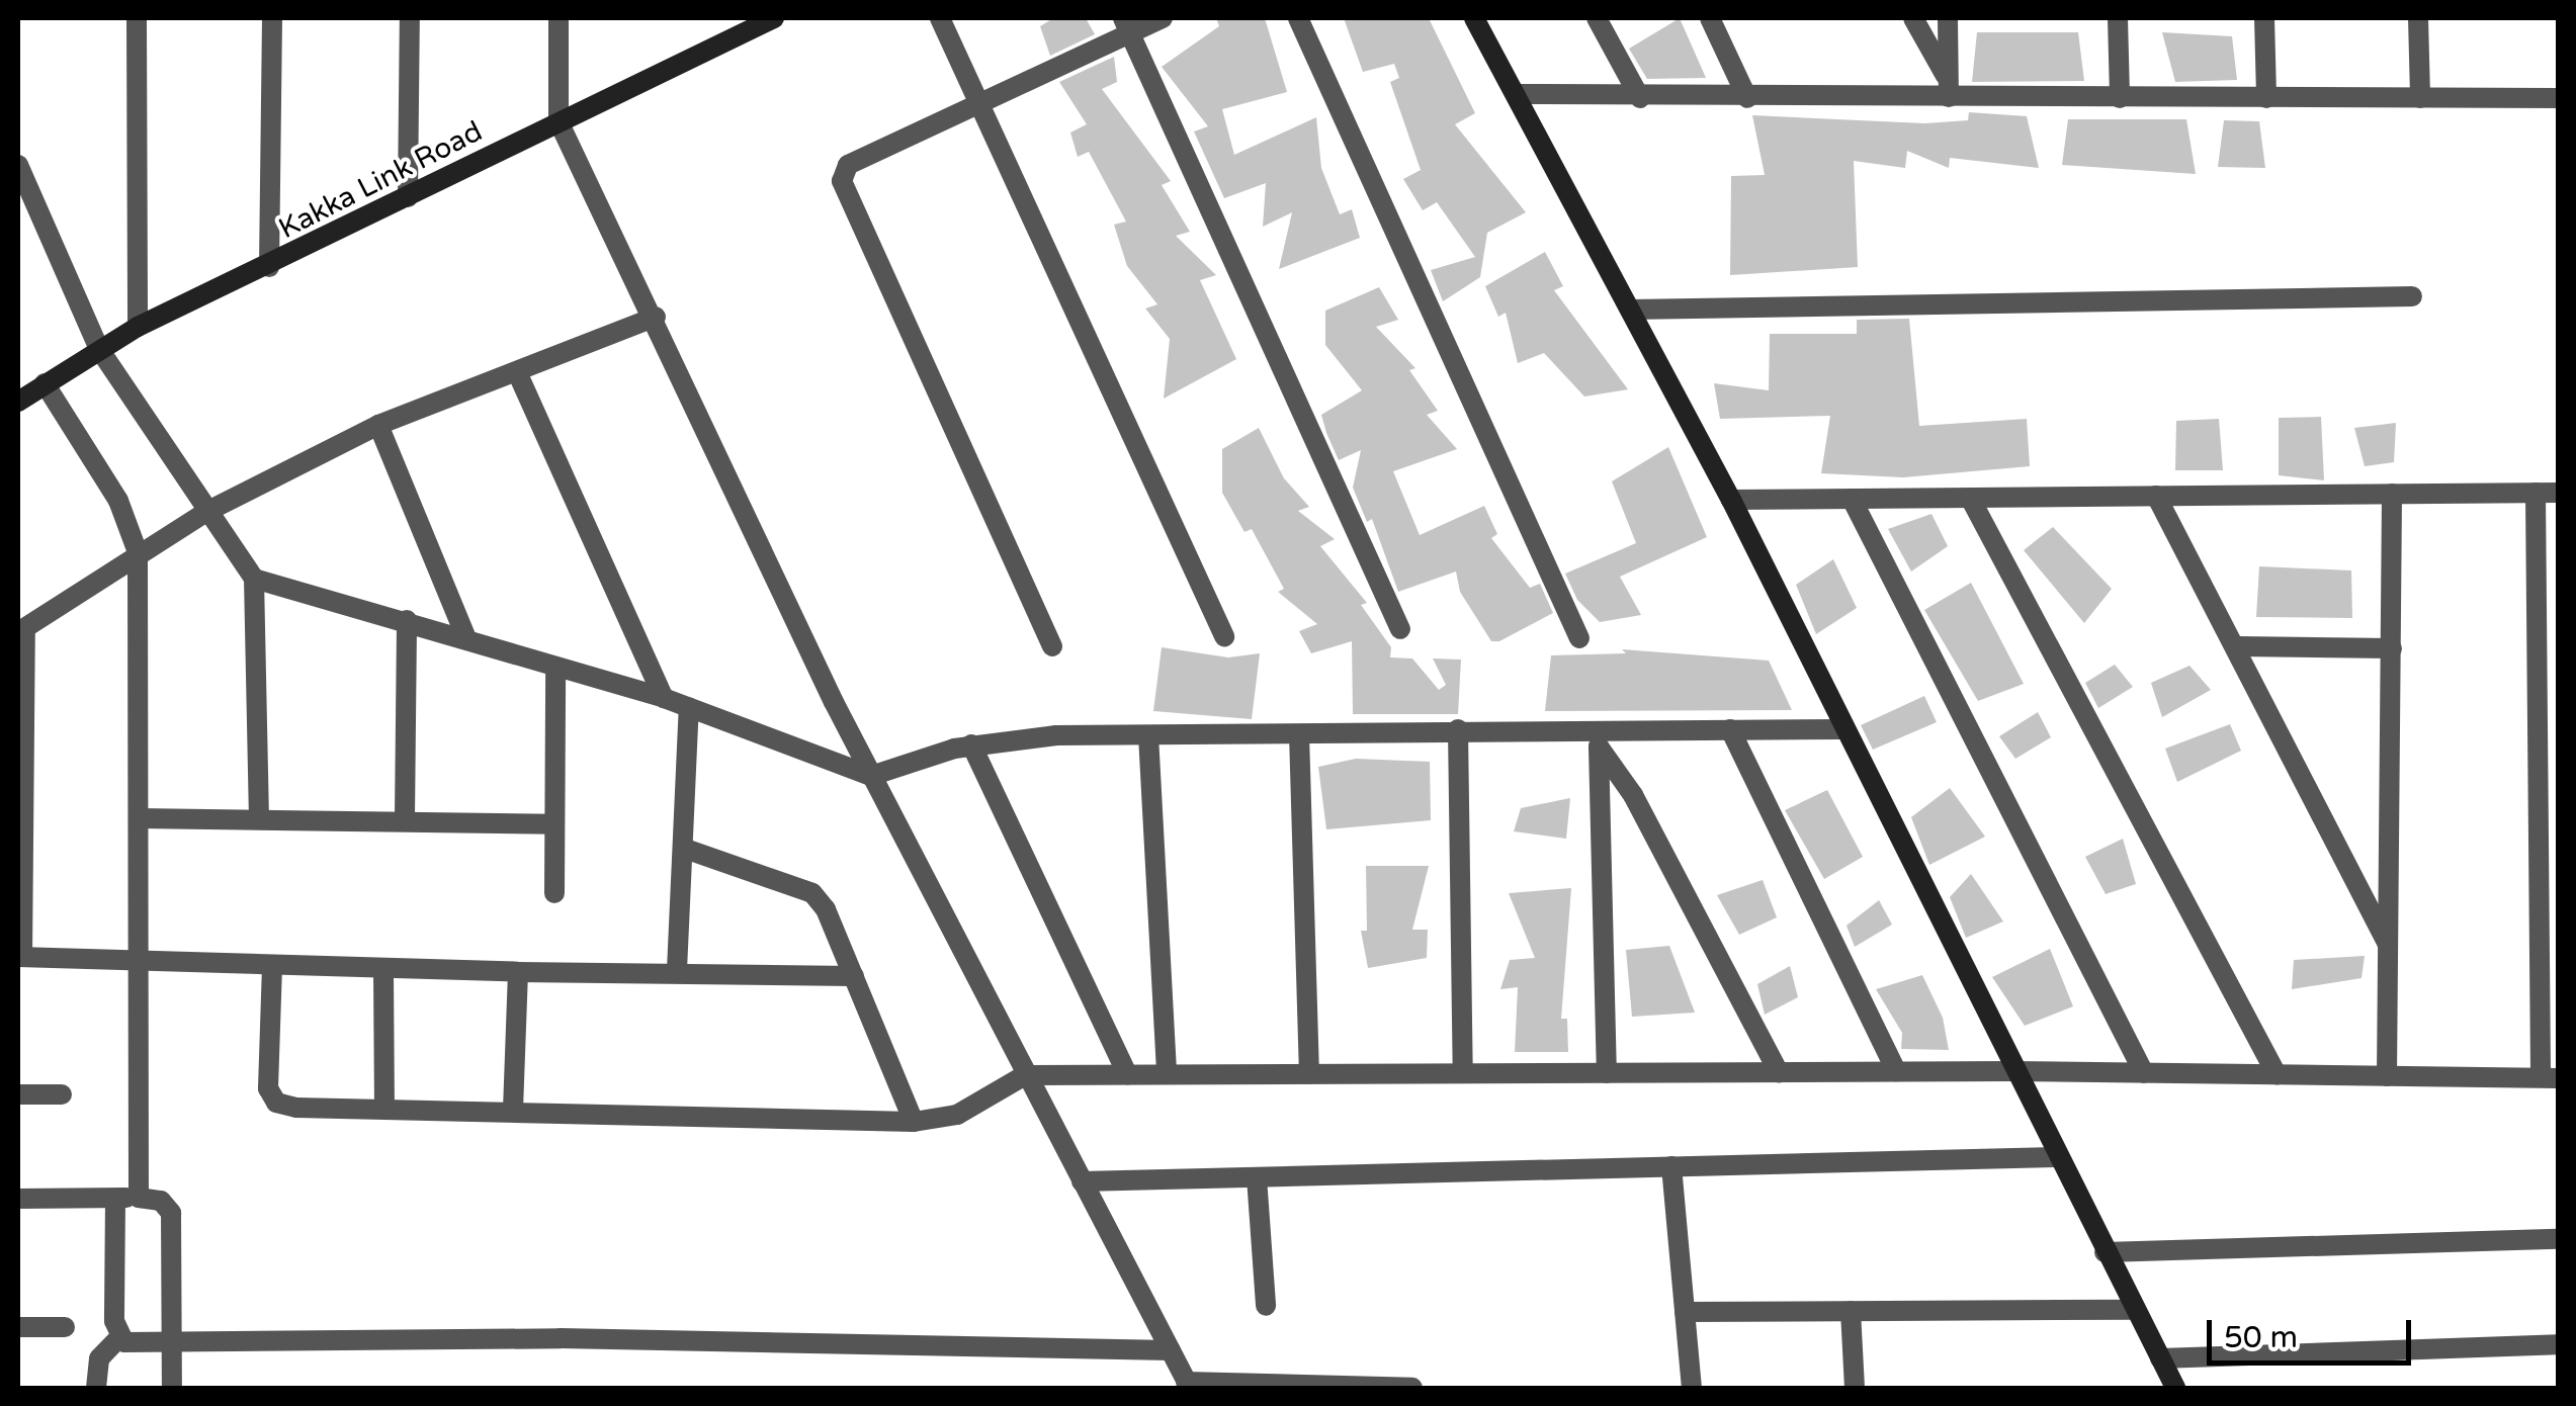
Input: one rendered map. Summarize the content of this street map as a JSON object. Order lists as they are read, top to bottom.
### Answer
{
  "streets": {
    "street": ["Kakka Link Road"]
  },
  "scale_bar": "50 m"
}
